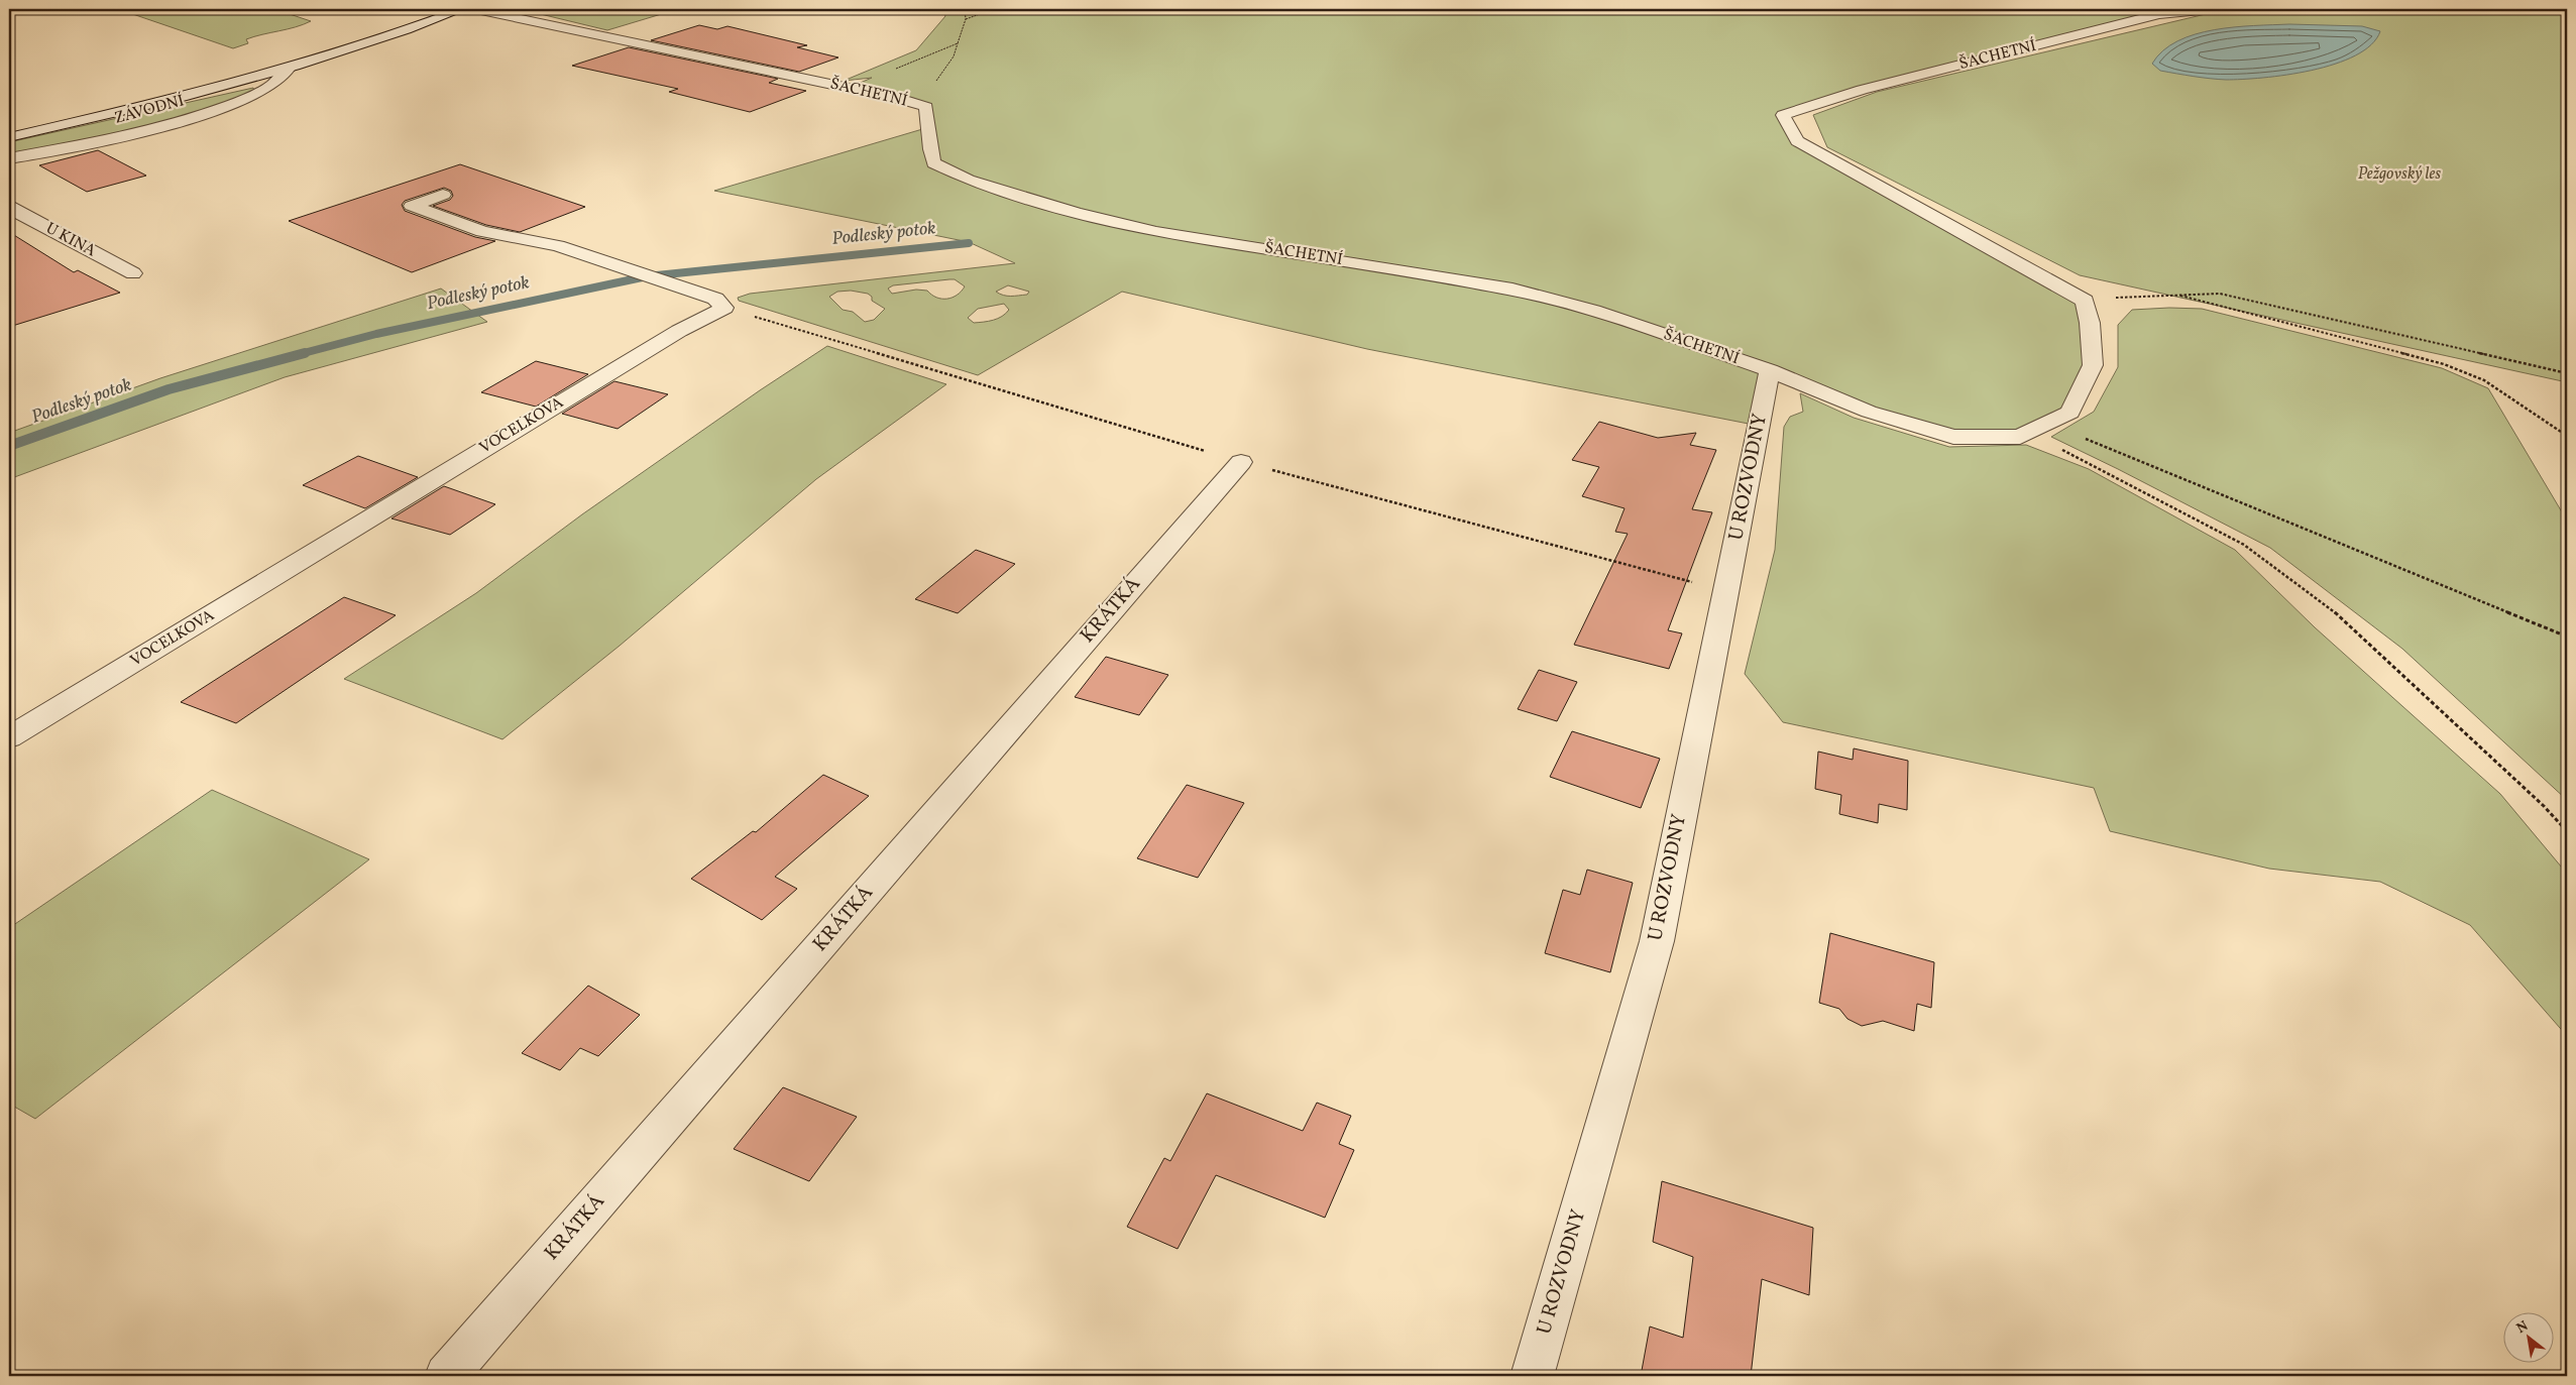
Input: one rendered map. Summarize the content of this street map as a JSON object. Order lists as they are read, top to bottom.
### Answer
{
  "streets": {
    "street": [
      "ŠACHETNÍ",
      "ZÁVODNÍ",
      "U KINA",
      "VOCELKOVA",
      "U ROZVODNY",
      "KRÁTKÁ"
    ]
  },
  "crossings": [
    ["ŠACHETNÍ", "U ROZVODNY"]
  ],
  "water": ["Podleský potok"],
  "parks": ["Pežgovský les"],
  "north": "top left"
}
